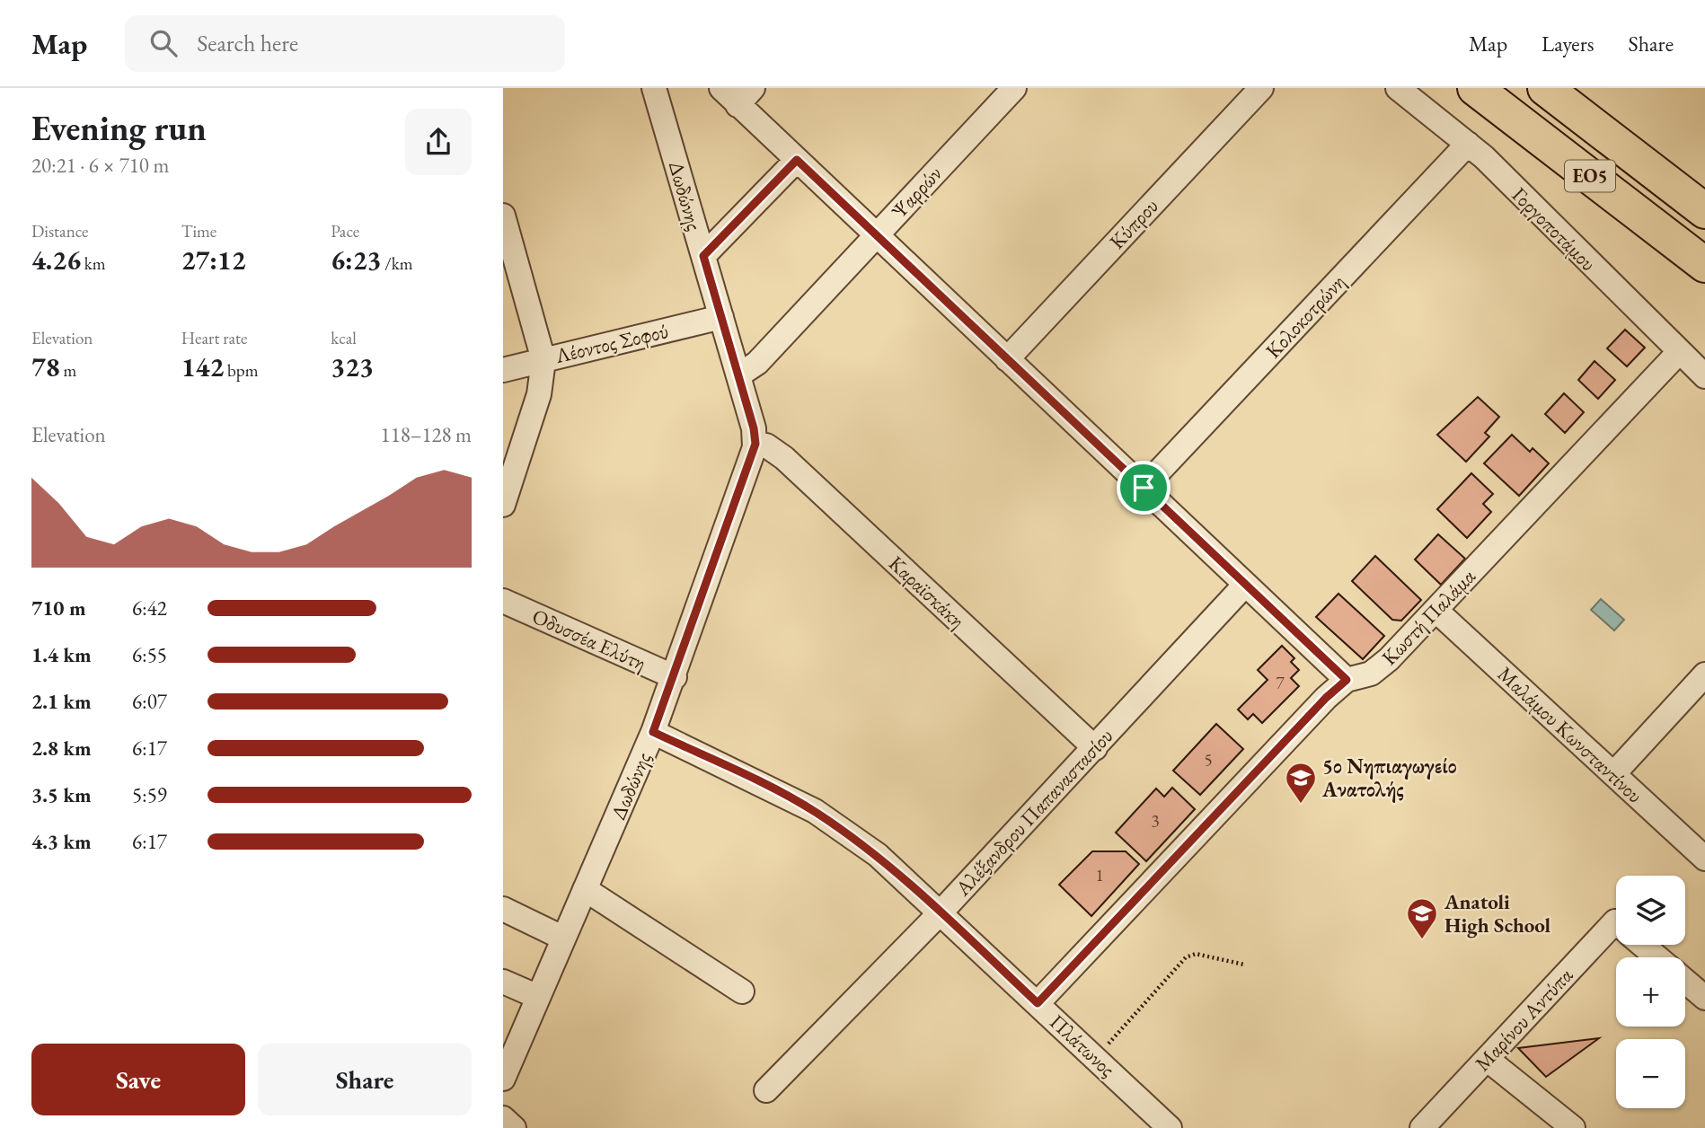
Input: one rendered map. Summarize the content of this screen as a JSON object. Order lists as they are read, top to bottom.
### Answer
{
  "streets": {
    "main road": ["ΕΟ5"],
    "street": [
      "Ψαρρών",
      "Δωδώνης",
      "Κύπρου",
      "Γοργοποτάμου",
      "Κολοκοτρώνη",
      "Λέοντος Σοφού",
      "Καραϊσκάκη",
      "Κωστή Παλάμα",
      "Οδυσσέα Ελύτη",
      "Μαλάμου Κωνσταντίνου",
      "Αλέξανδρου Παπαναστασίου",
      "Μαρίνου Αντύπα",
      "Πλάτωνος"
    ]
  },
  "crossings": [
    ["Ψαρρών", "Δωδώνης"],
    ["Δωδώνης", "Λέοντος Σοφού"],
    ["Δωδώνης", "Καραϊσκάκη"],
    ["Δωδώνης", "Οδυσσέα Ελύτη"],
    ["Δωδώνης", "Πλάτωνος"],
    ["Γοργοποτάμου", "Κολοκοτρώνη"],
    ["Γοργοποτάμου", "Κωστή Παλάμα"],
    ["Καραϊσκάκη", "Αλέξανδρου Παπαναστασίου"],
    ["Κωστή Παλάμα", "Μαλάμου Κωνσταντίνου"],
    ["Κωστή Παλάμα", "Πλάτωνος"],
    ["Αλέξανδρου Παπαναστασίου", "Πλάτωνος"]
  ],
  "places": {
    "school or university": ["5ο Νηπιαγωγείο Ανατολής", "Anatoli High School"]
  },
  "house_numbers": [
    "7",
    "5",
    "3",
    "1"
  ],
  "page": {
    "header": "Map",
    "search": "Search here",
    "nav": ["Map", "Layers", "Share"],
    "heading": ["Evening run", "20:21 · 6 × 710 m"],
    "stats": [
      ["Distance", "4.26 km"],
      ["Time", "27:12"],
      ["Pace", "6:23 /km"],
      ["Elevation", "78 m"],
      ["Heart rate", "142 bpm"],
      ["kcal", "323"]
    ],
    "chart": ["Elevation", "118–128 m"],
    "list": [
      {
        "name": "710 m",
        "note": "6:42"
      },
      {
        "name": "1.4 km",
        "note": "6:55"
      },
      {
        "name": "2.1 km",
        "note": "6:07"
      },
      {
        "name": "2.8 km",
        "note": "6:17"
      },
      {
        "name": "3.5 km",
        "note": "5:59"
      },
      {
        "name": "4.3 km",
        "note": "6:17"
      }
    ],
    "map_buttons": ["+", "−"],
    "buttons": ["Save", "Share"]
  }
}
